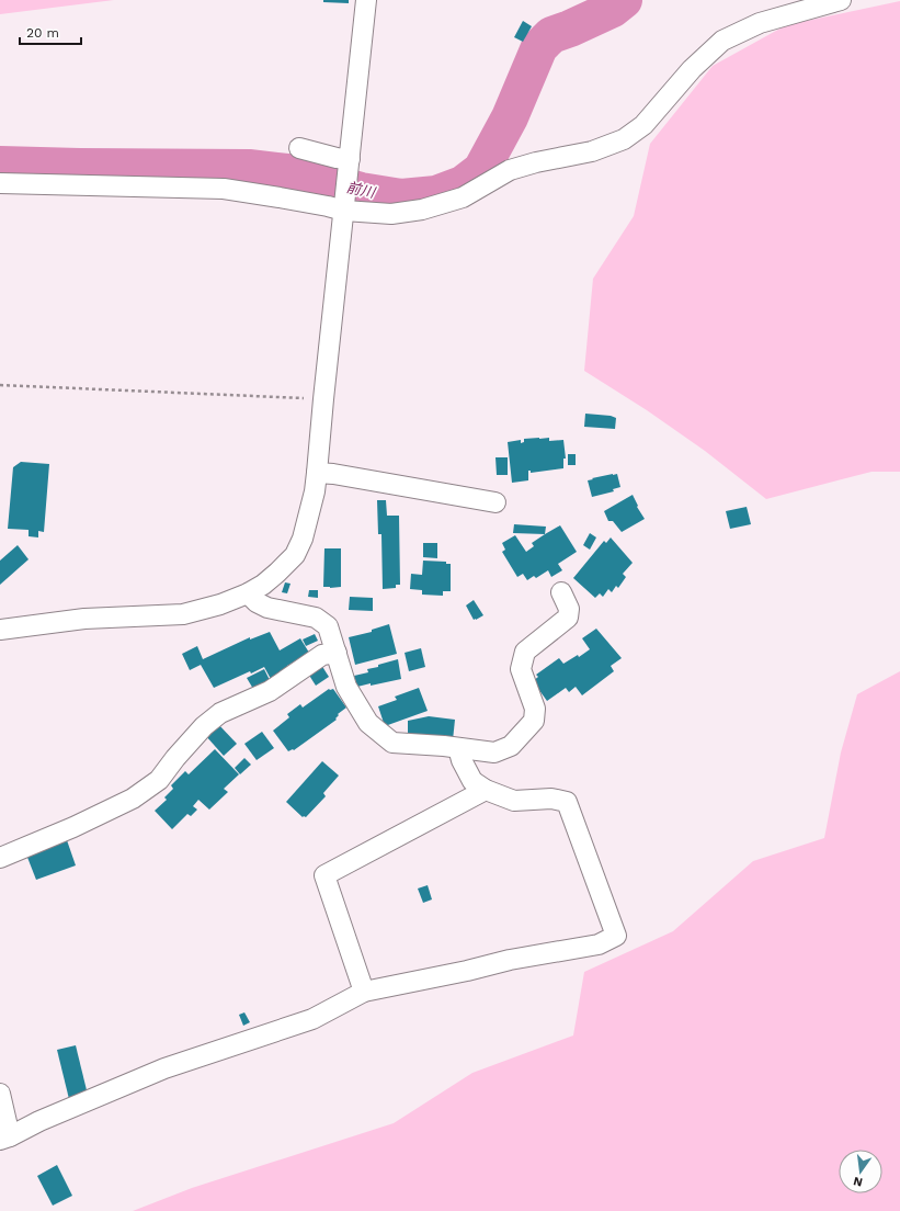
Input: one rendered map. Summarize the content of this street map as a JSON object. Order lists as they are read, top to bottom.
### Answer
{
  "water": ["前川"],
  "scale_bar": "20 m",
  "north": "bottom"
}
